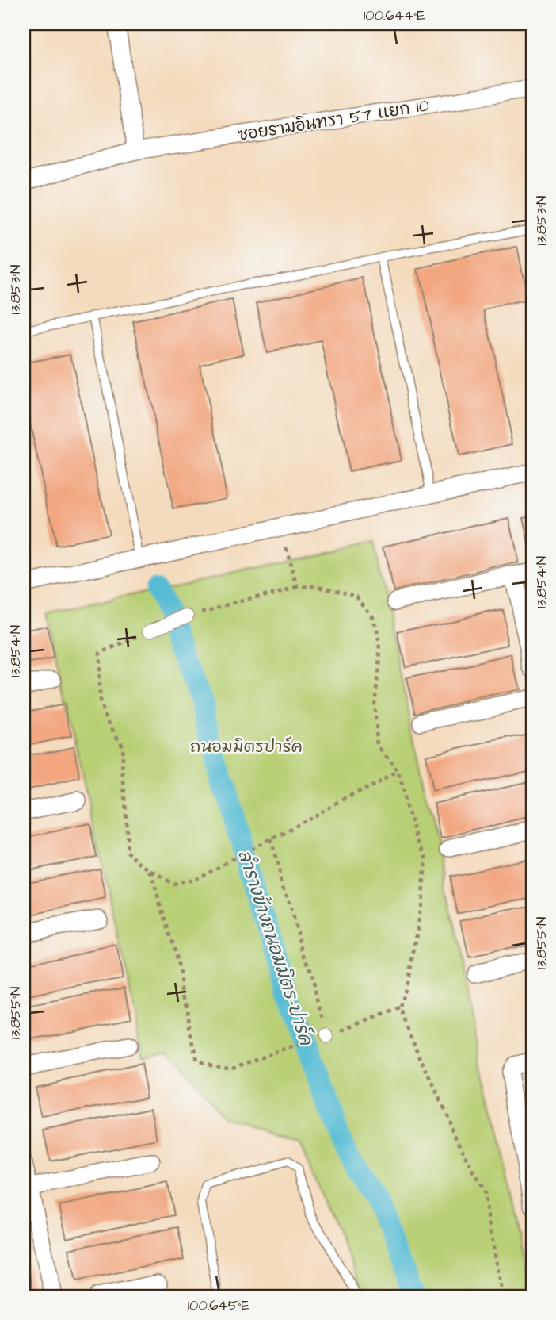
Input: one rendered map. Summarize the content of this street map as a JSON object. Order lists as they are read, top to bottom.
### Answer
{
  "streets": {
    "street": ["ซอยรามอินทรา 57 แยก 10"]
  },
  "water": ["ลำรางข้างถนอมมิตร-ปาร์ค"],
  "parks": ["ถนอมมิตรปาร์ค"],
  "coordinates": [
    "100.644°E",
    "13.853°N",
    "13.854°N",
    "13.855°N",
    "100.645°E"
  ]
}
